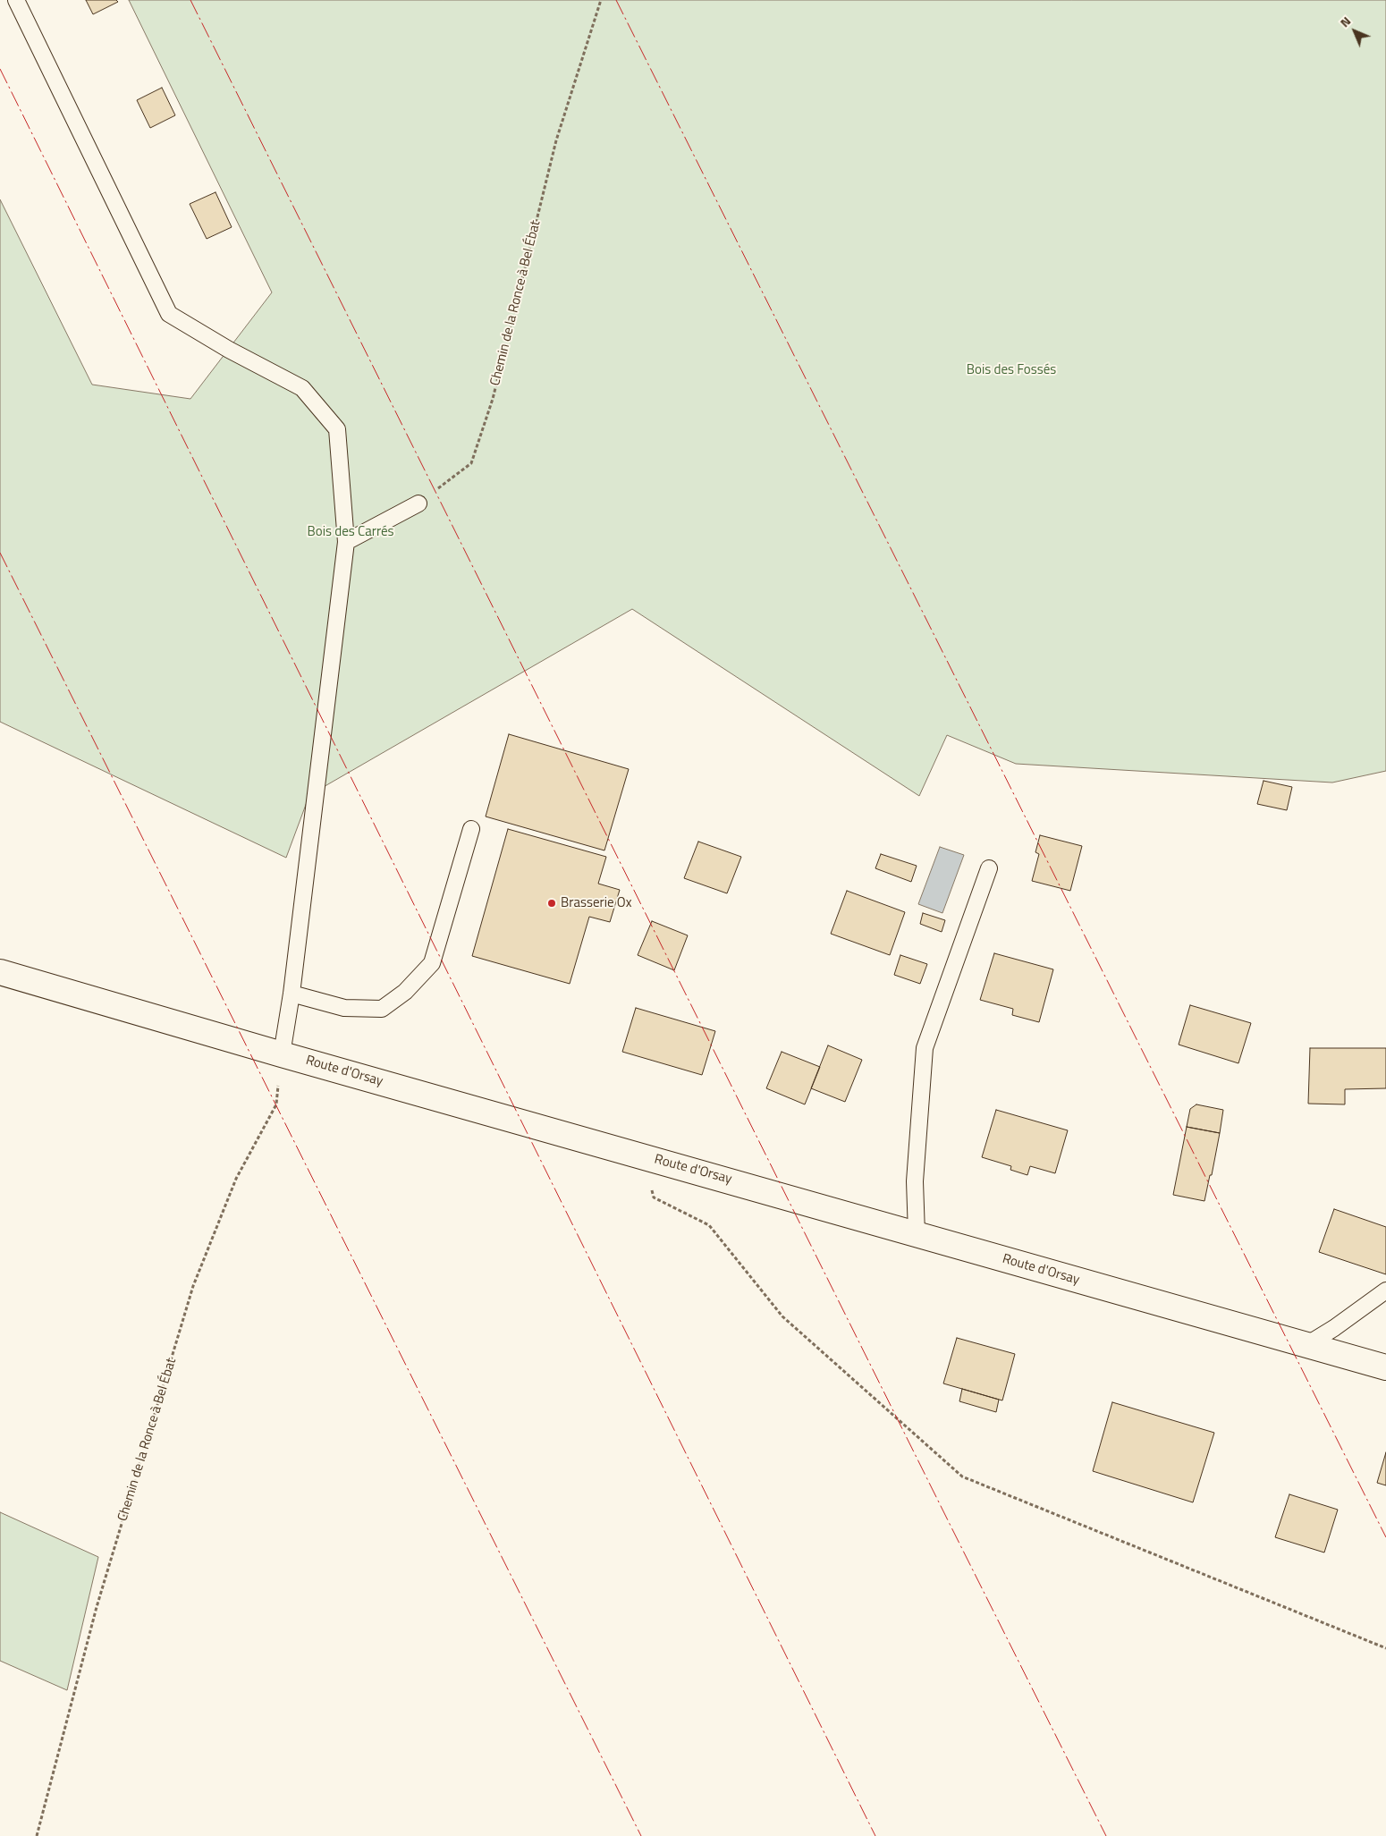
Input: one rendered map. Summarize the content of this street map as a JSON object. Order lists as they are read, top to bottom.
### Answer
{
  "streets": {
    "main road": ["Route d'Orsay"],
    "path": ["Chemin de la Ronce à Bel Ébat"]
  },
  "crossings": [
    ["Chemin de la Ronce à Bel Ébat", "Route d'Orsay"]
  ],
  "parks": ["Bois des Fossés", "Bois des Carrés"],
  "places": ["Brasserie Ox"],
  "north": "top left"
}
